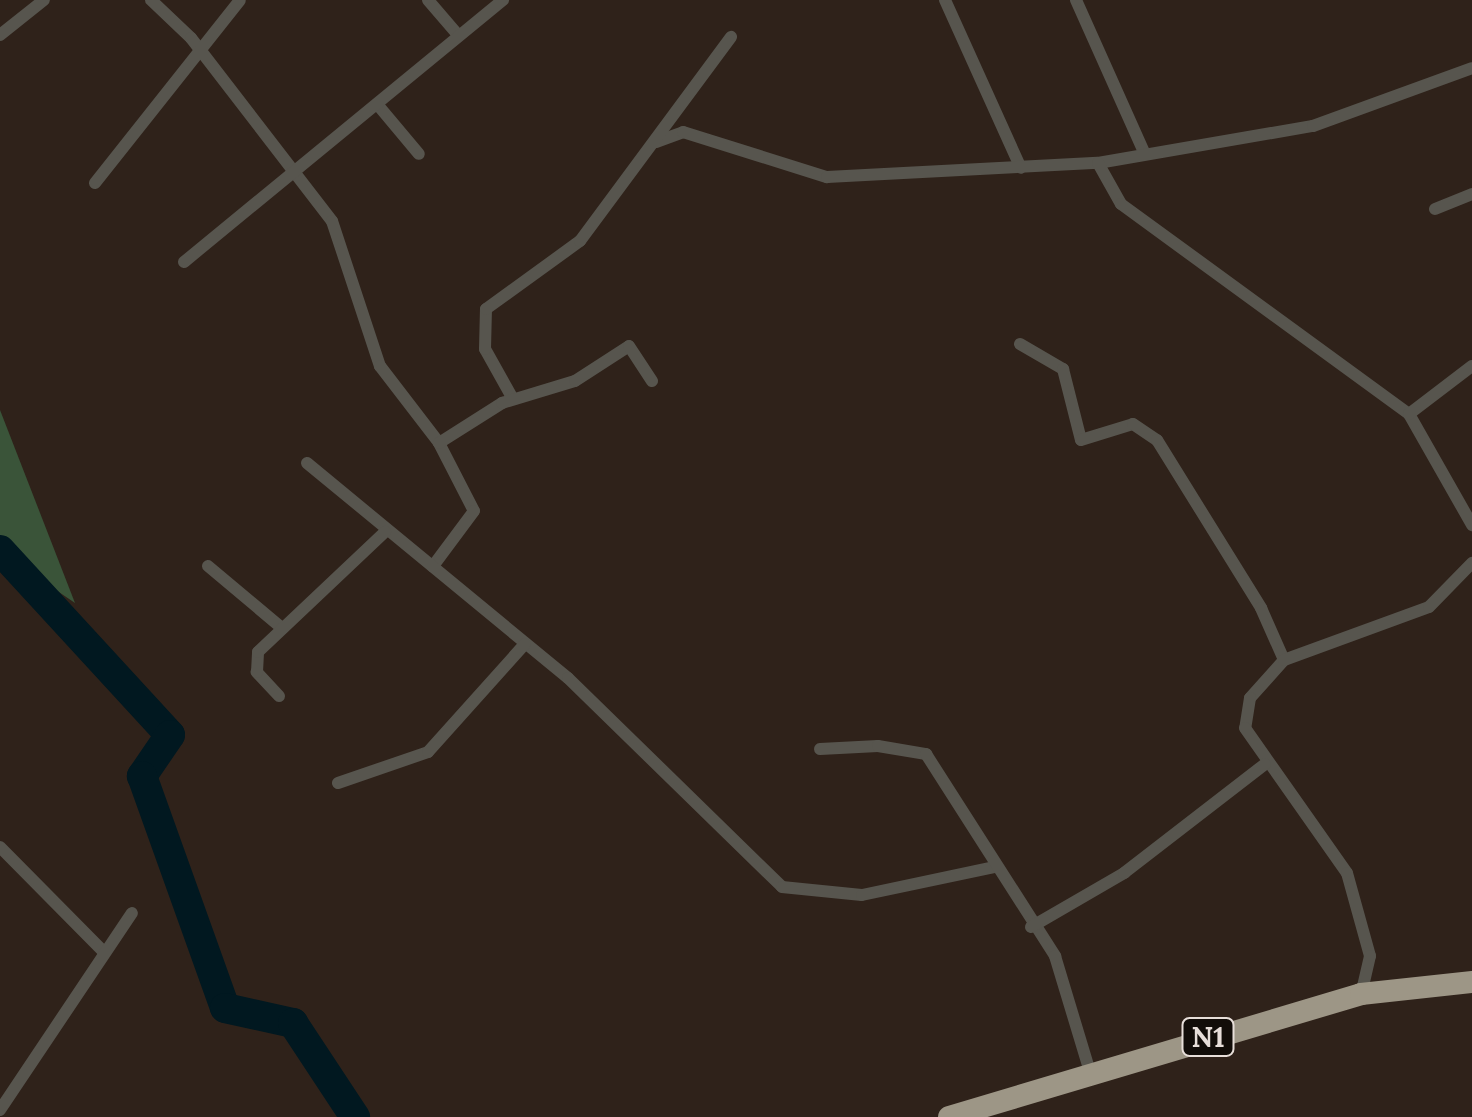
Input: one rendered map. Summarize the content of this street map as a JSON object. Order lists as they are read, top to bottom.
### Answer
{
  "streets": {
    "highway": ["N1"]
  }
}
